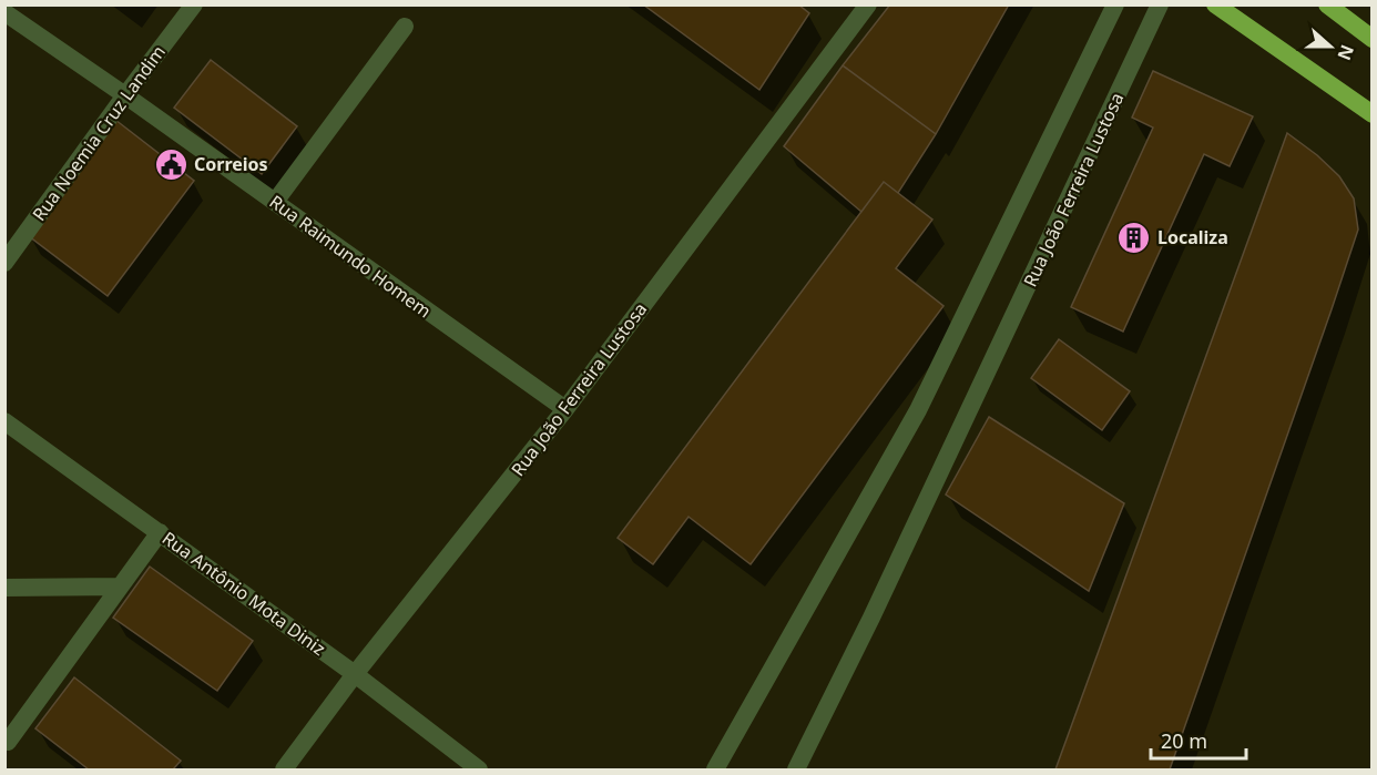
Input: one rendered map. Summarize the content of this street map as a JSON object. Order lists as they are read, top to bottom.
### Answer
{
  "streets": {
    "street": [
      "Rua Noemia Cruz Landim",
      "Rua João Ferreira Lustosa",
      "Rua Raimundo Homem",
      "Rua Antônio Mota Diniz"
    ]
  },
  "crossings": [
    ["Rua Noemia Cruz Landim", "Rua Raimundo Homem"],
    ["Rua João Ferreira Lustosa", "Rua Raimundo Homem"],
    ["Rua João Ferreira Lustosa", "Rua Antônio Mota Diniz"]
  ],
  "places": {
    "public building": ["Correios"],
    "building": ["Localiza"]
  },
  "scale_bar": "20 m",
  "north": "right"
}
